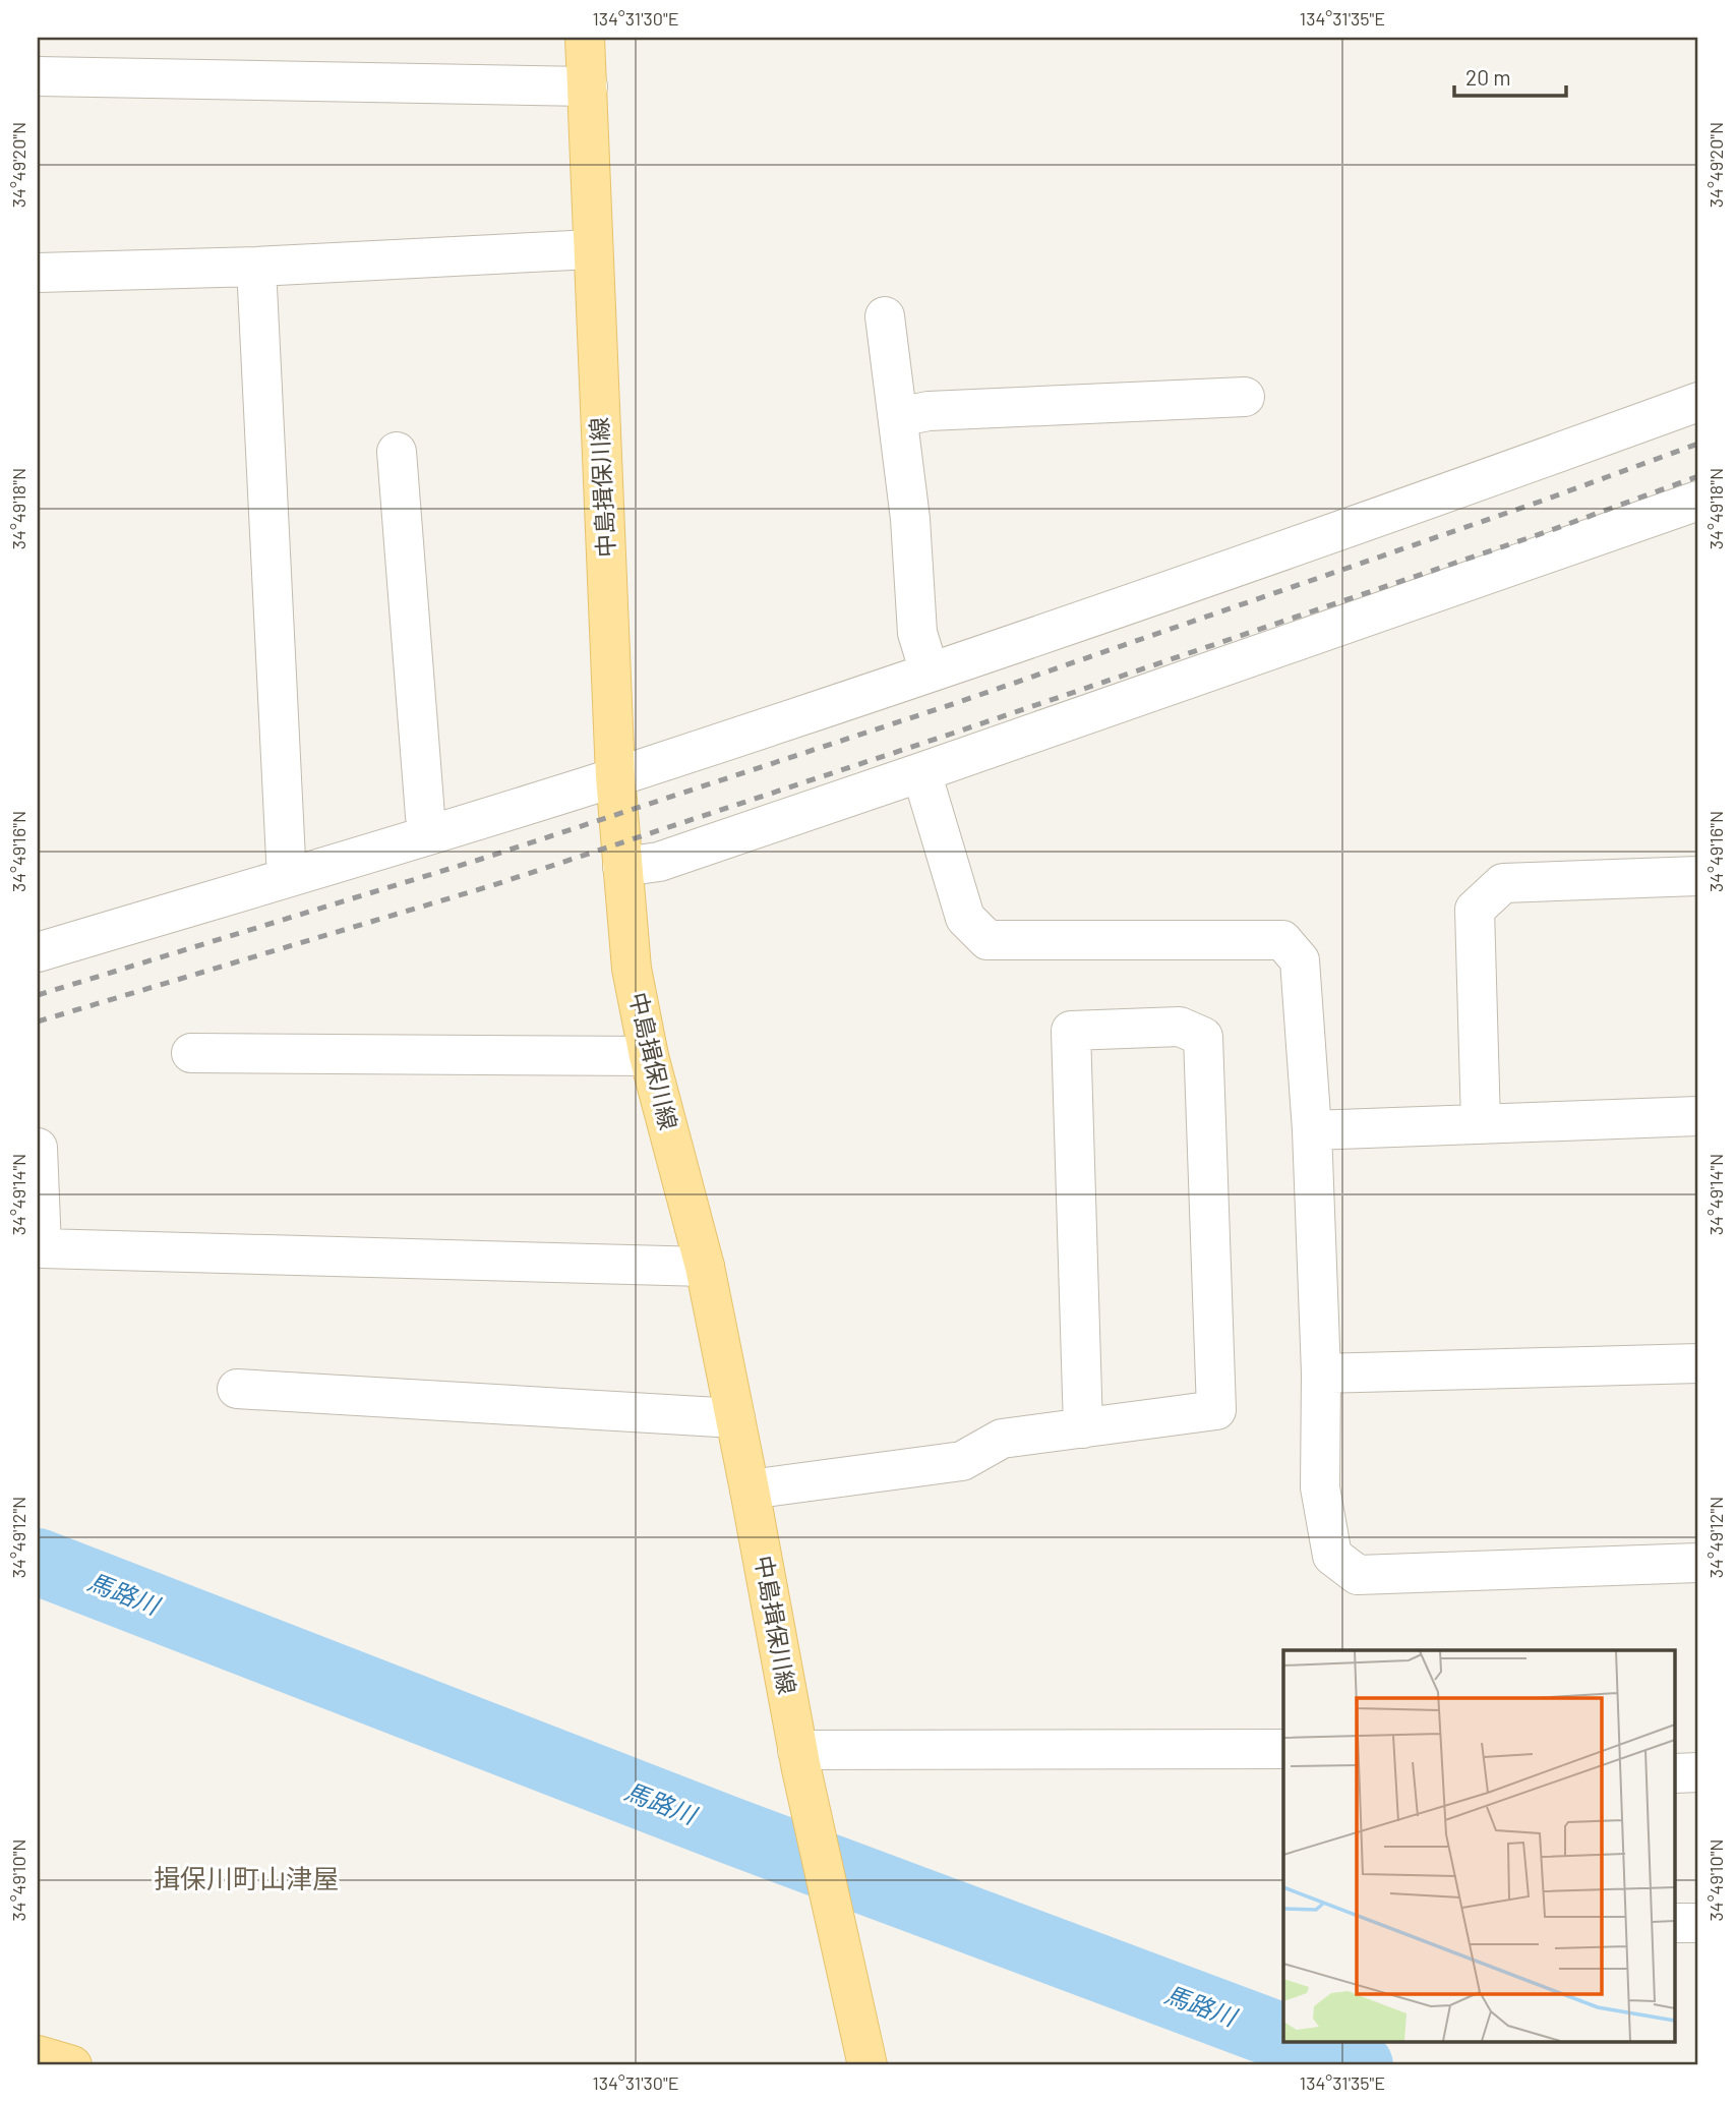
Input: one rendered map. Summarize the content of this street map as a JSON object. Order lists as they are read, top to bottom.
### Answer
{
  "streets": {
    "main road": ["中島揖保川線"]
  },
  "districts": ["揖保川町山津屋"],
  "water": ["馬路川"],
  "scale_bar": "20 m",
  "coordinates": [
    "134°31'30\"E",
    "134°31'35\"E",
    "34°49'20\"N",
    "34°49'18\"N",
    "34°49'16\"N",
    "34°49'14\"N",
    "34°49'12\"N",
    "34°49'10\"N"
  ]
}
